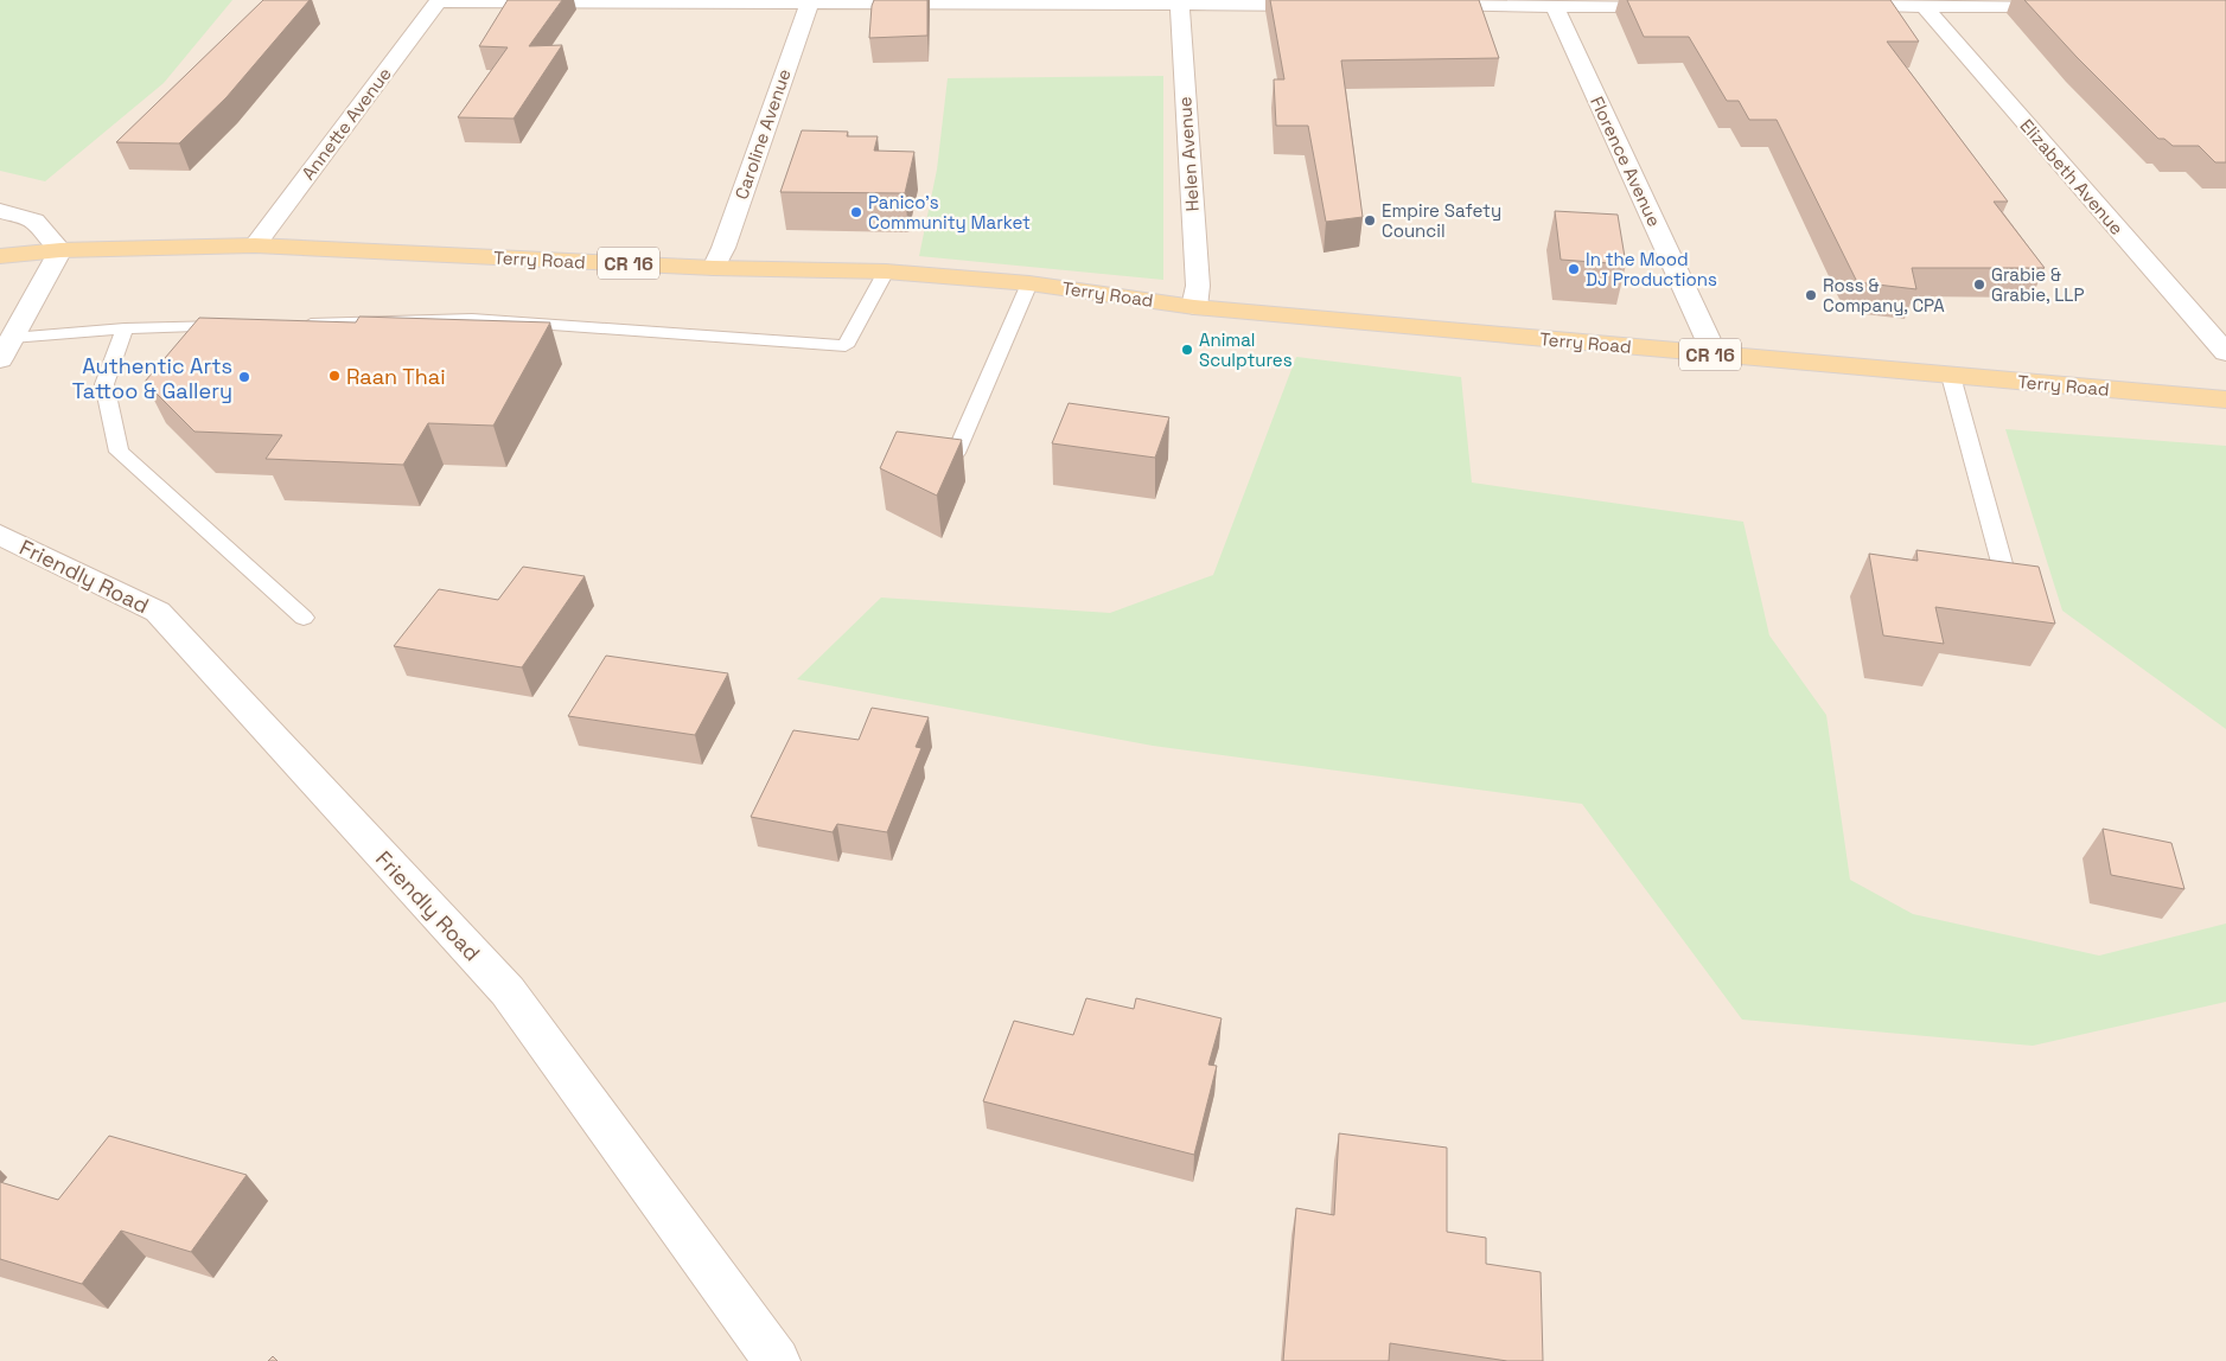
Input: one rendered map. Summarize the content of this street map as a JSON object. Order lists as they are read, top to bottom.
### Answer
{
  "streets": {
    "main road": ["Terry Road", "CR 16"],
    "street": [
      "Annette Avenue",
      "Caroline Avenue",
      "Helen Avenue",
      "Florence Avenue",
      "Elizabeth Avenue",
      "Friendly Road"
    ]
  },
  "crossings": [
    ["Annette Avenue", "Terry Road"],
    ["Caroline Avenue", "Terry Road"],
    ["Helen Avenue", "Terry Road"],
    ["Florence Avenue", "Terry Road"],
    ["Terry Road", "CR 16"]
  ],
  "places": [
    "Panico's Community Market",
    "Empire Safety Council",
    "In the Mood DJ Productions",
    "Grabie & Grabie, LLP",
    "Ross & Company, CPA",
    "Animal Sculptures",
    "Raan Thai",
    "Authentic Arts Tattoo & Gallery"
  ]
}
